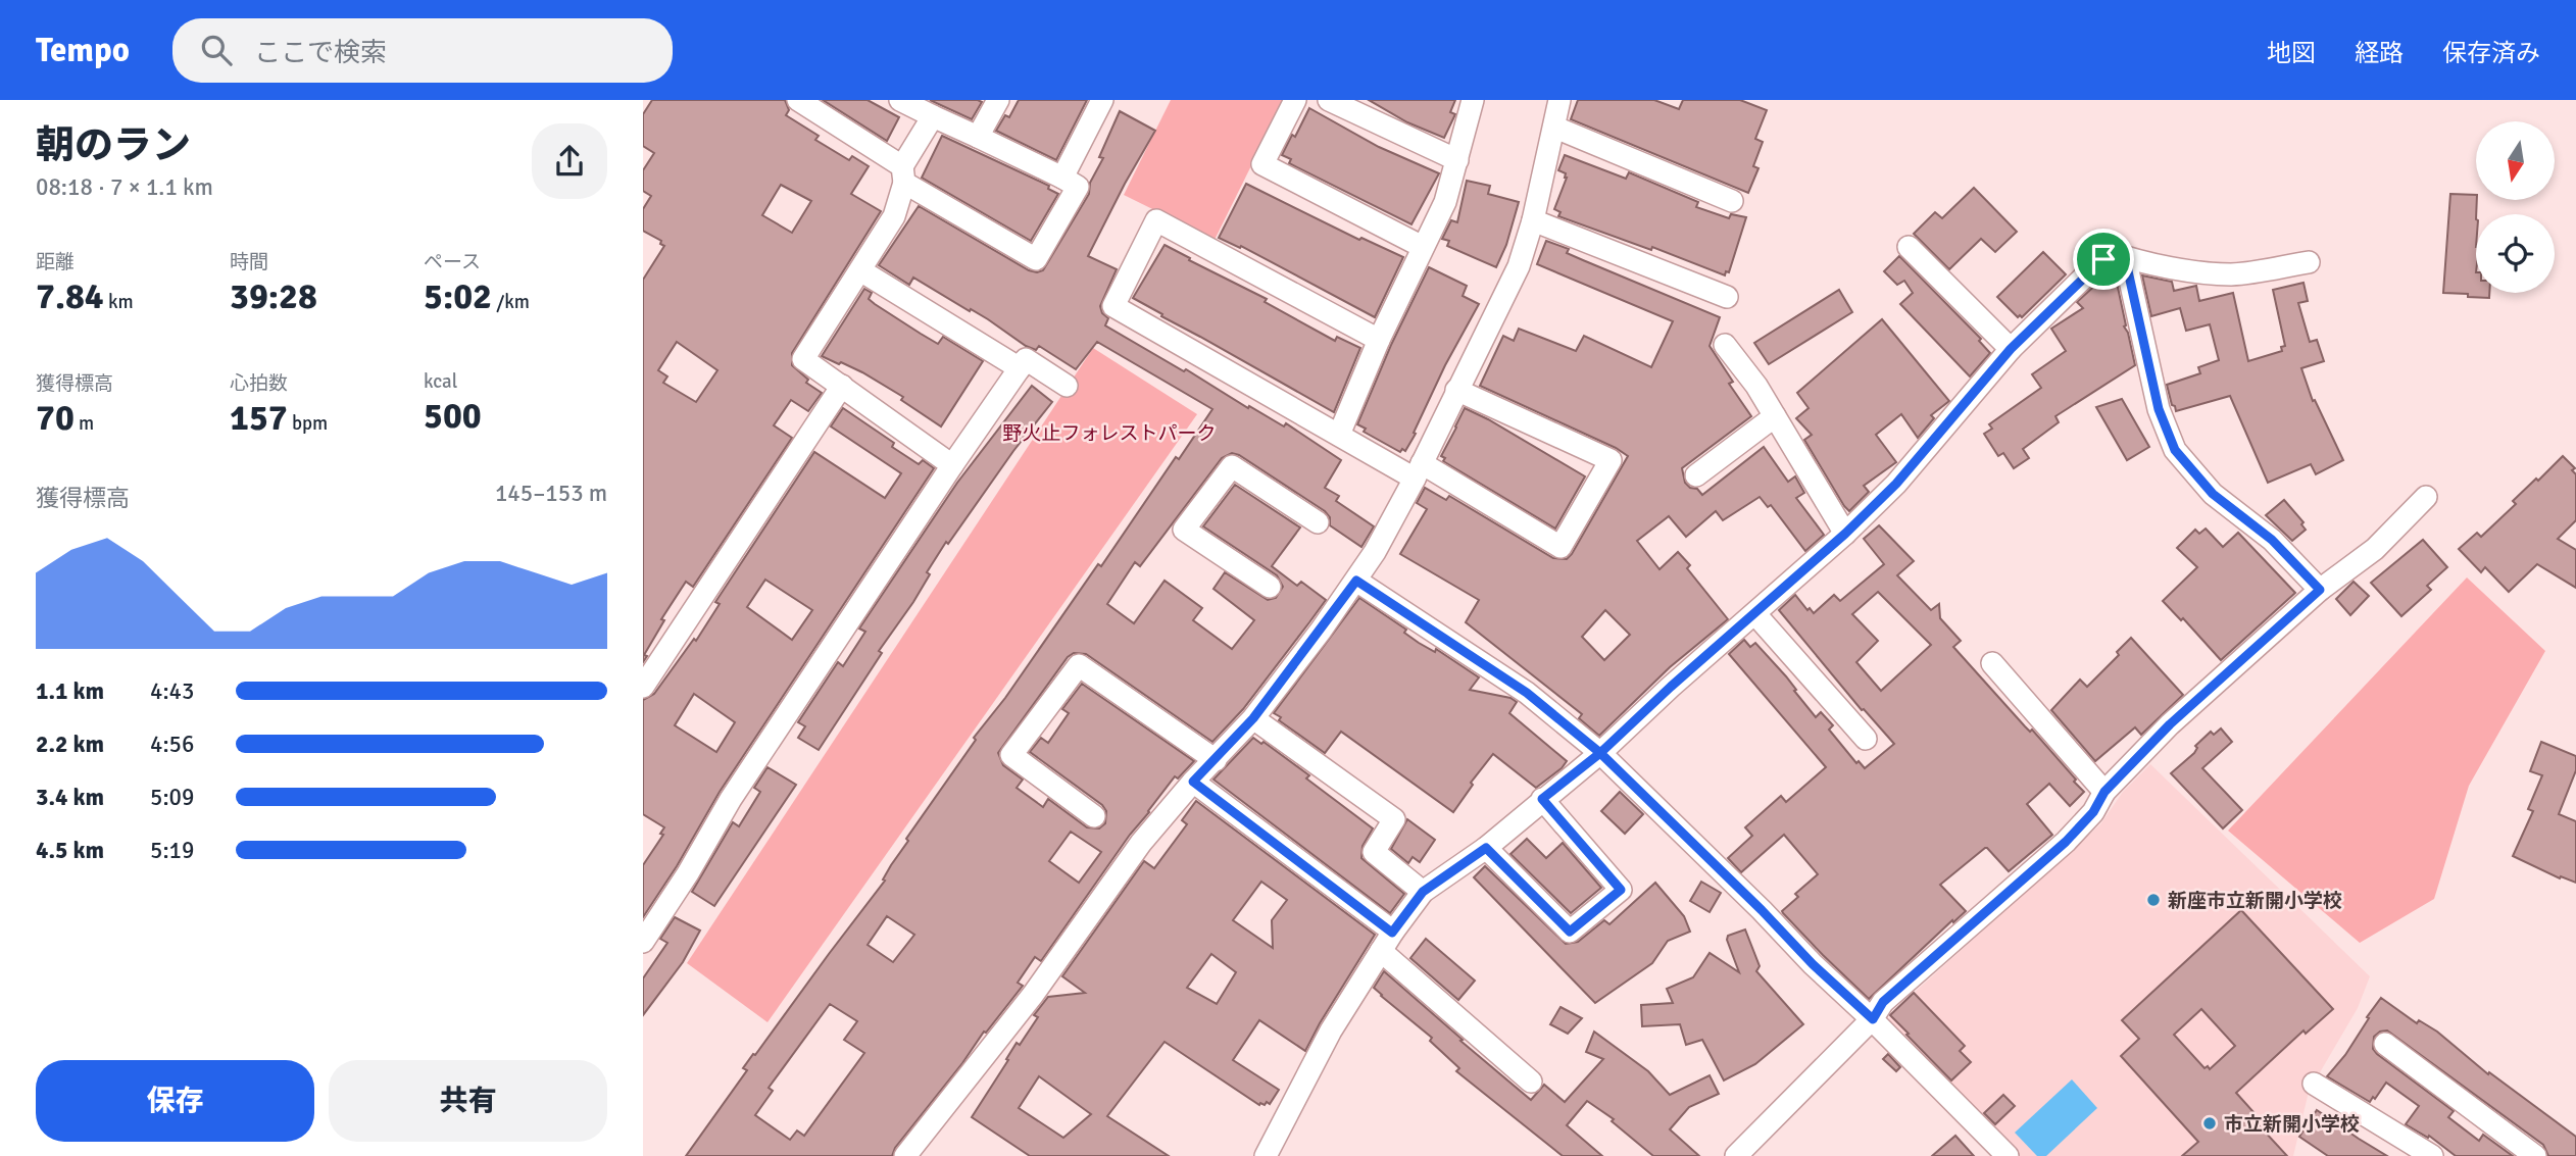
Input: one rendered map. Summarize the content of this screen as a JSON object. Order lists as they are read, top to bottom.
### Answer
{
  "parks": ["野火止フォレストパーク"],
  "places": ["新座市立新開小学校", "市立新開小学校"],
  "north": "bottom",
  "page": {
    "header": "Tempo",
    "search": "ここで検索",
    "nav": ["地図", "経路", "保存済み"],
    "heading": ["朝のラン", "08:18 · 7 × 1.1 km"],
    "stats": [
      ["距離", "7.84 km"],
      ["時間", "39:28"],
      ["ペース", "5:02 /km"],
      ["獲得標高", "70 m"],
      ["心拍数", "157 bpm"],
      ["kcal", "500"]
    ],
    "chart": ["獲得標高", "145–153 m"],
    "list": [
      {
        "name": "1.1 km",
        "note": "4:43"
      },
      {
        "name": "2.2 km",
        "note": "4:56"
      },
      {
        "name": "3.4 km",
        "note": "5:09"
      },
      {
        "name": "4.5 km",
        "note": "5:19"
      }
    ],
    "buttons": ["保存", "共有"]
  }
}
